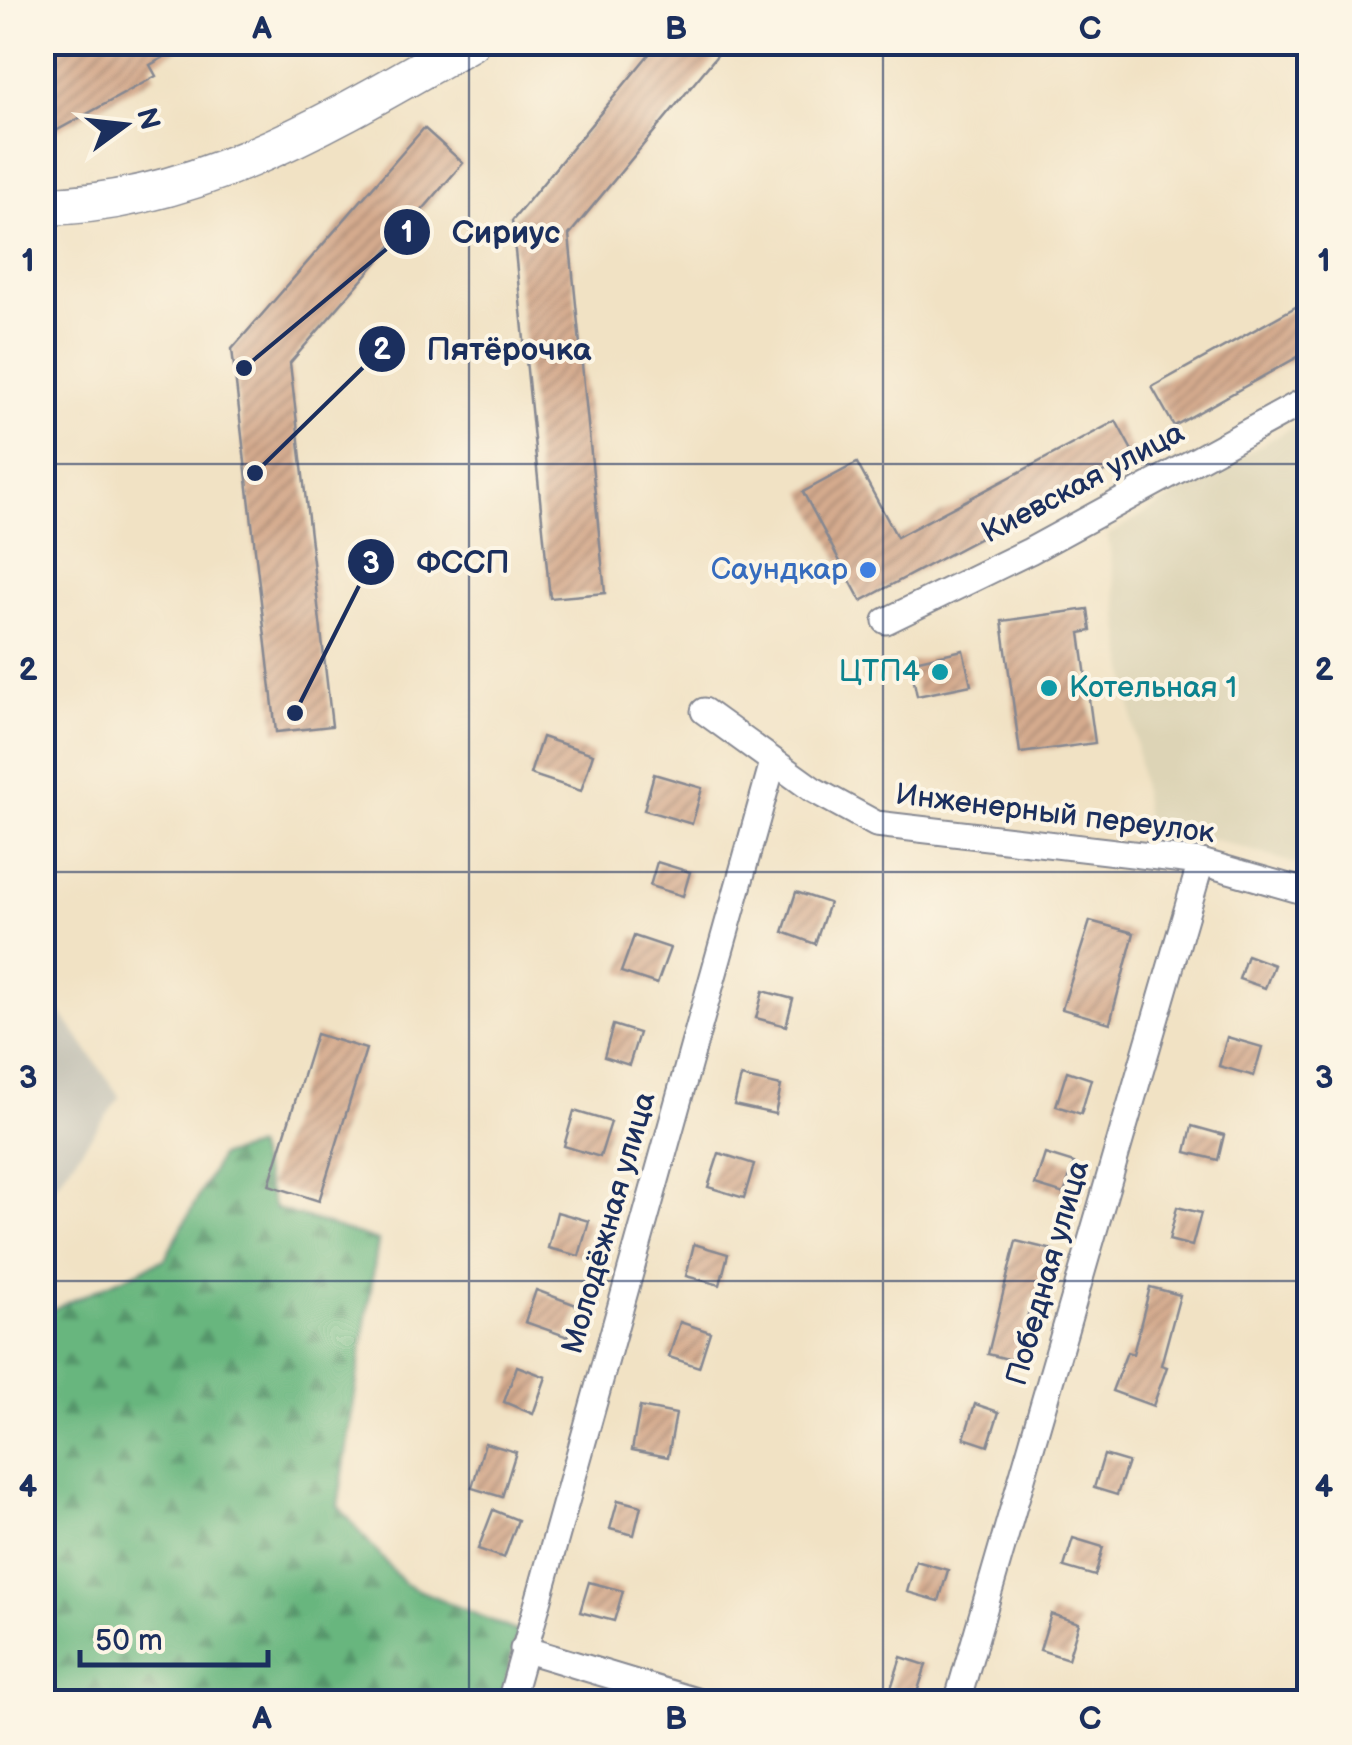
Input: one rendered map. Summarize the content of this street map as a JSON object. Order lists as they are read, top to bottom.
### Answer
{
  "streets": {
    "street": [
      "Киевская улица",
      "Инженерный переулок",
      "Молодёжная улица",
      "Победная улица"
    ]
  },
  "crossings": [
    ["Инженерный переулок", "Молодёжная улица"],
    ["Инженерный переулок", "Победная улица"]
  ],
  "places": [
    "Сириус",
    "Пятёрочка",
    "Саундкар",
    "ЦТП4",
    "Котельная 1",
    "ФССП"
  ],
  "scale_bar": "50 m",
  "north": "right",
  "grid": {
    "columns": ["A", "B", "C"],
    "rows": [
      "1",
      "2",
      "3",
      "4"
    ]
  }
}
